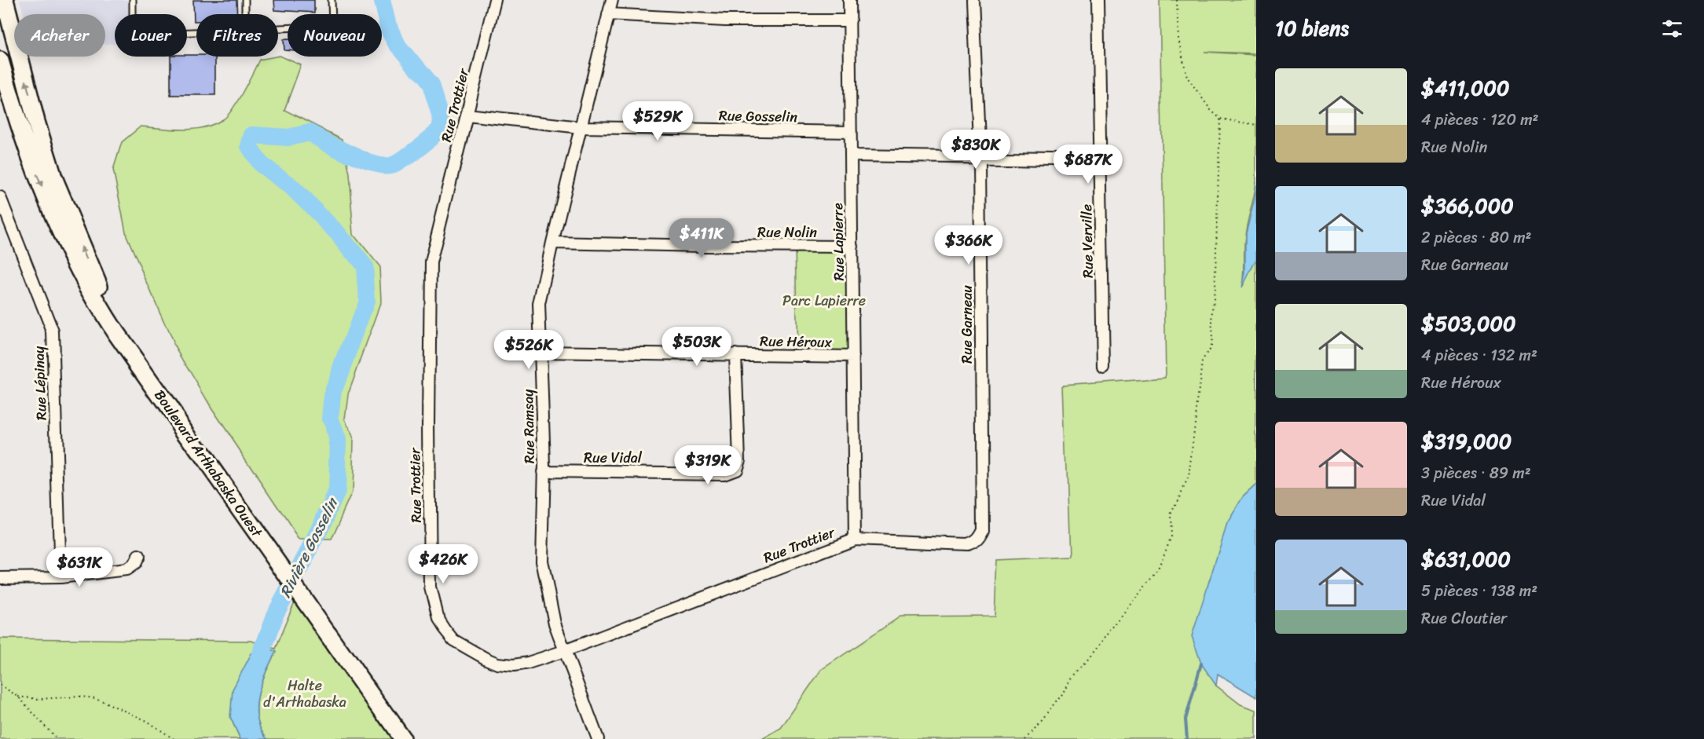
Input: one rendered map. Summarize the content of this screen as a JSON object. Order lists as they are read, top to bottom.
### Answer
{
  "streets": {
    "main road": ["Boulevard Arthabaska Ouest"],
    "street": [
      "Rue Trottier",
      "Rue Gosselin",
      "Rue Nolin",
      "Rue Verville",
      "Rue Lapierre",
      "Rue Garneau",
      "Rue Héroux",
      "Rue Lépinay",
      "Rue Ramsay",
      "Rue Vidal"
    ]
  },
  "crossings": [
    ["Rue Trottier", "Rue Gosselin"],
    ["Rue Trottier", "Rue Lapierre"],
    ["Rue Trottier", "Rue Garneau"],
    ["Rue Trottier", "Rue Ramsay"],
    ["Rue Gosselin", "Rue Lapierre"],
    ["Rue Gosselin", "Rue Ramsay"],
    ["Rue Nolin", "Rue Lapierre"],
    ["Rue Nolin", "Rue Ramsay"],
    ["Rue Lapierre", "Rue Héroux"],
    ["Rue Héroux", "Rue Ramsay"],
    ["Rue Héroux", "Rue Vidal"],
    ["Rue Ramsay", "Rue Vidal"]
  ],
  "water": ["Rivière Gosselin"],
  "parks": ["Parc Lapierre", "Halte d'Arthabaska"],
  "page": {
    "heading": "10 biens",
    "chip": [
      "Acheter",
      "Louer",
      "Filtres",
      "Nouveau"
    ],
    "list": [
      {
        "name": "$411,000",
        "note": "4 pièces · 120 m² · Rue Nolin"
      },
      {
        "name": "$366,000",
        "note": "2 pièces · 80 m² · Rue Garneau"
      },
      {
        "name": "$503,000",
        "note": "4 pièces · 132 m² · Rue Héroux"
      },
      {
        "name": "$319,000",
        "note": "3 pièces · 89 m² · Rue Vidal"
      },
      {
        "name": "$631,000",
        "note": "5 pièces · 138 m² · Rue Cloutier"
      }
    ],
    "price": [
      "$529K",
      "$830K",
      "$687K",
      "$411K",
      "$366K",
      "$503K",
      "$526K",
      "$319K",
      "$426K",
      "$631K"
    ]
  }
}
